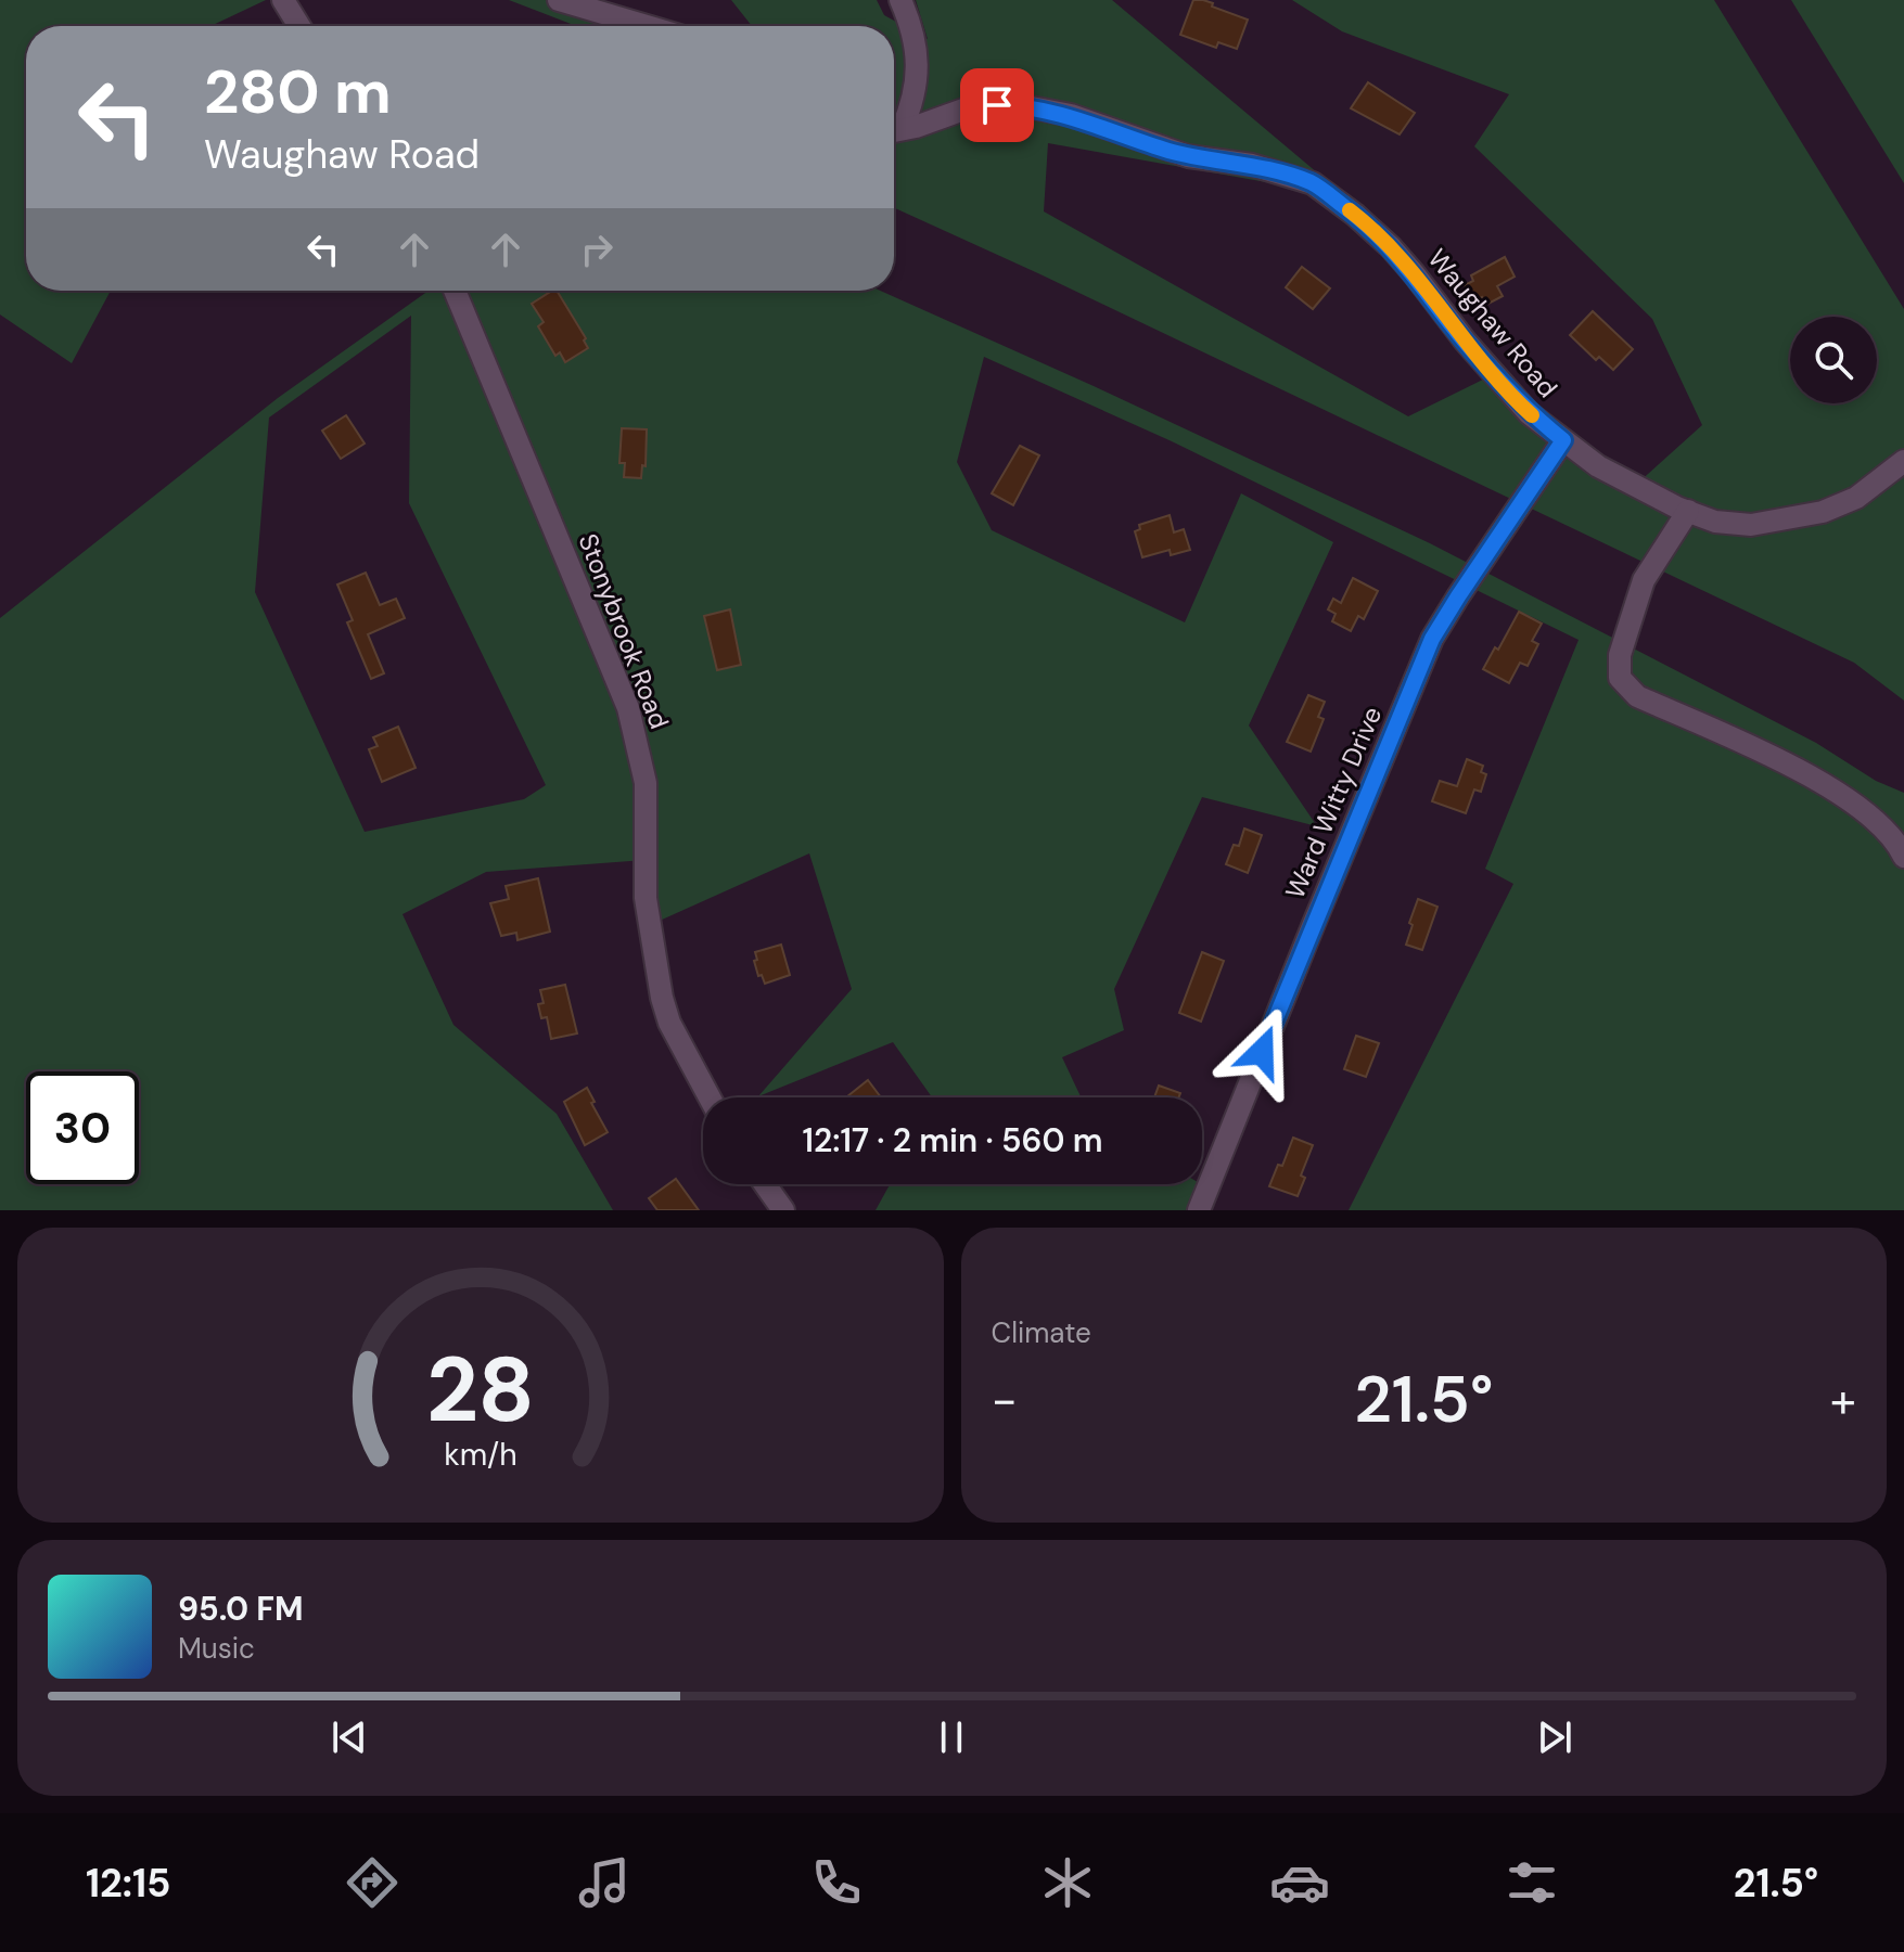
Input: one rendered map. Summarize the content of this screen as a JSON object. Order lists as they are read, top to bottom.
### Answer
{
  "streets": {
    "street": ["Waughaw Road", "Stonybrook Road", "Ward Witty Drive"]
  },
  "crossings": [
    ["Waughaw Road", "Ward Witty Drive"]
  ],
  "page": {
    "turn": ["280 m", "Waughaw Road"],
    "limit": "30",
    "trip": "12:17 · 2 min · 560 m",
    "tile": "Climate",
    "heat": ["−", "21.5°", "+"],
    "song": ["95.0 FM", "Music"],
    "tabs": ["12:15", "21.5°"],
    "gauge": ["28", "km/h"]
  }
}
